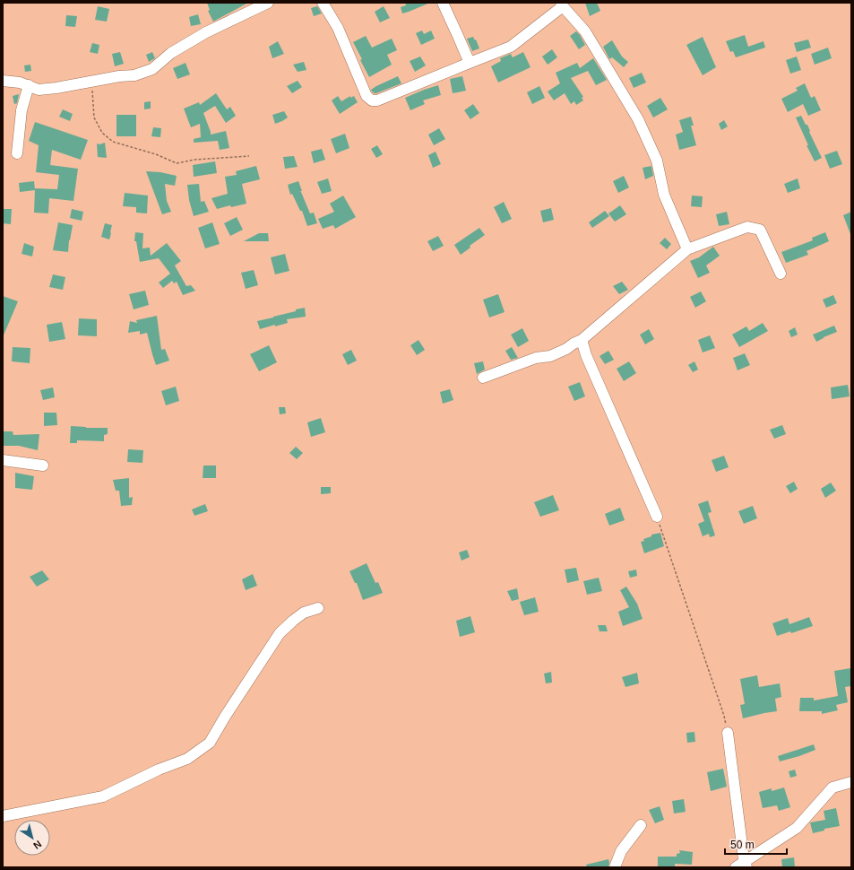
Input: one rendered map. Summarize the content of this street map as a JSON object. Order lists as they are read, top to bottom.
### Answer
{
  "scale_bar": "50 m",
  "north": "bottom right"
}
